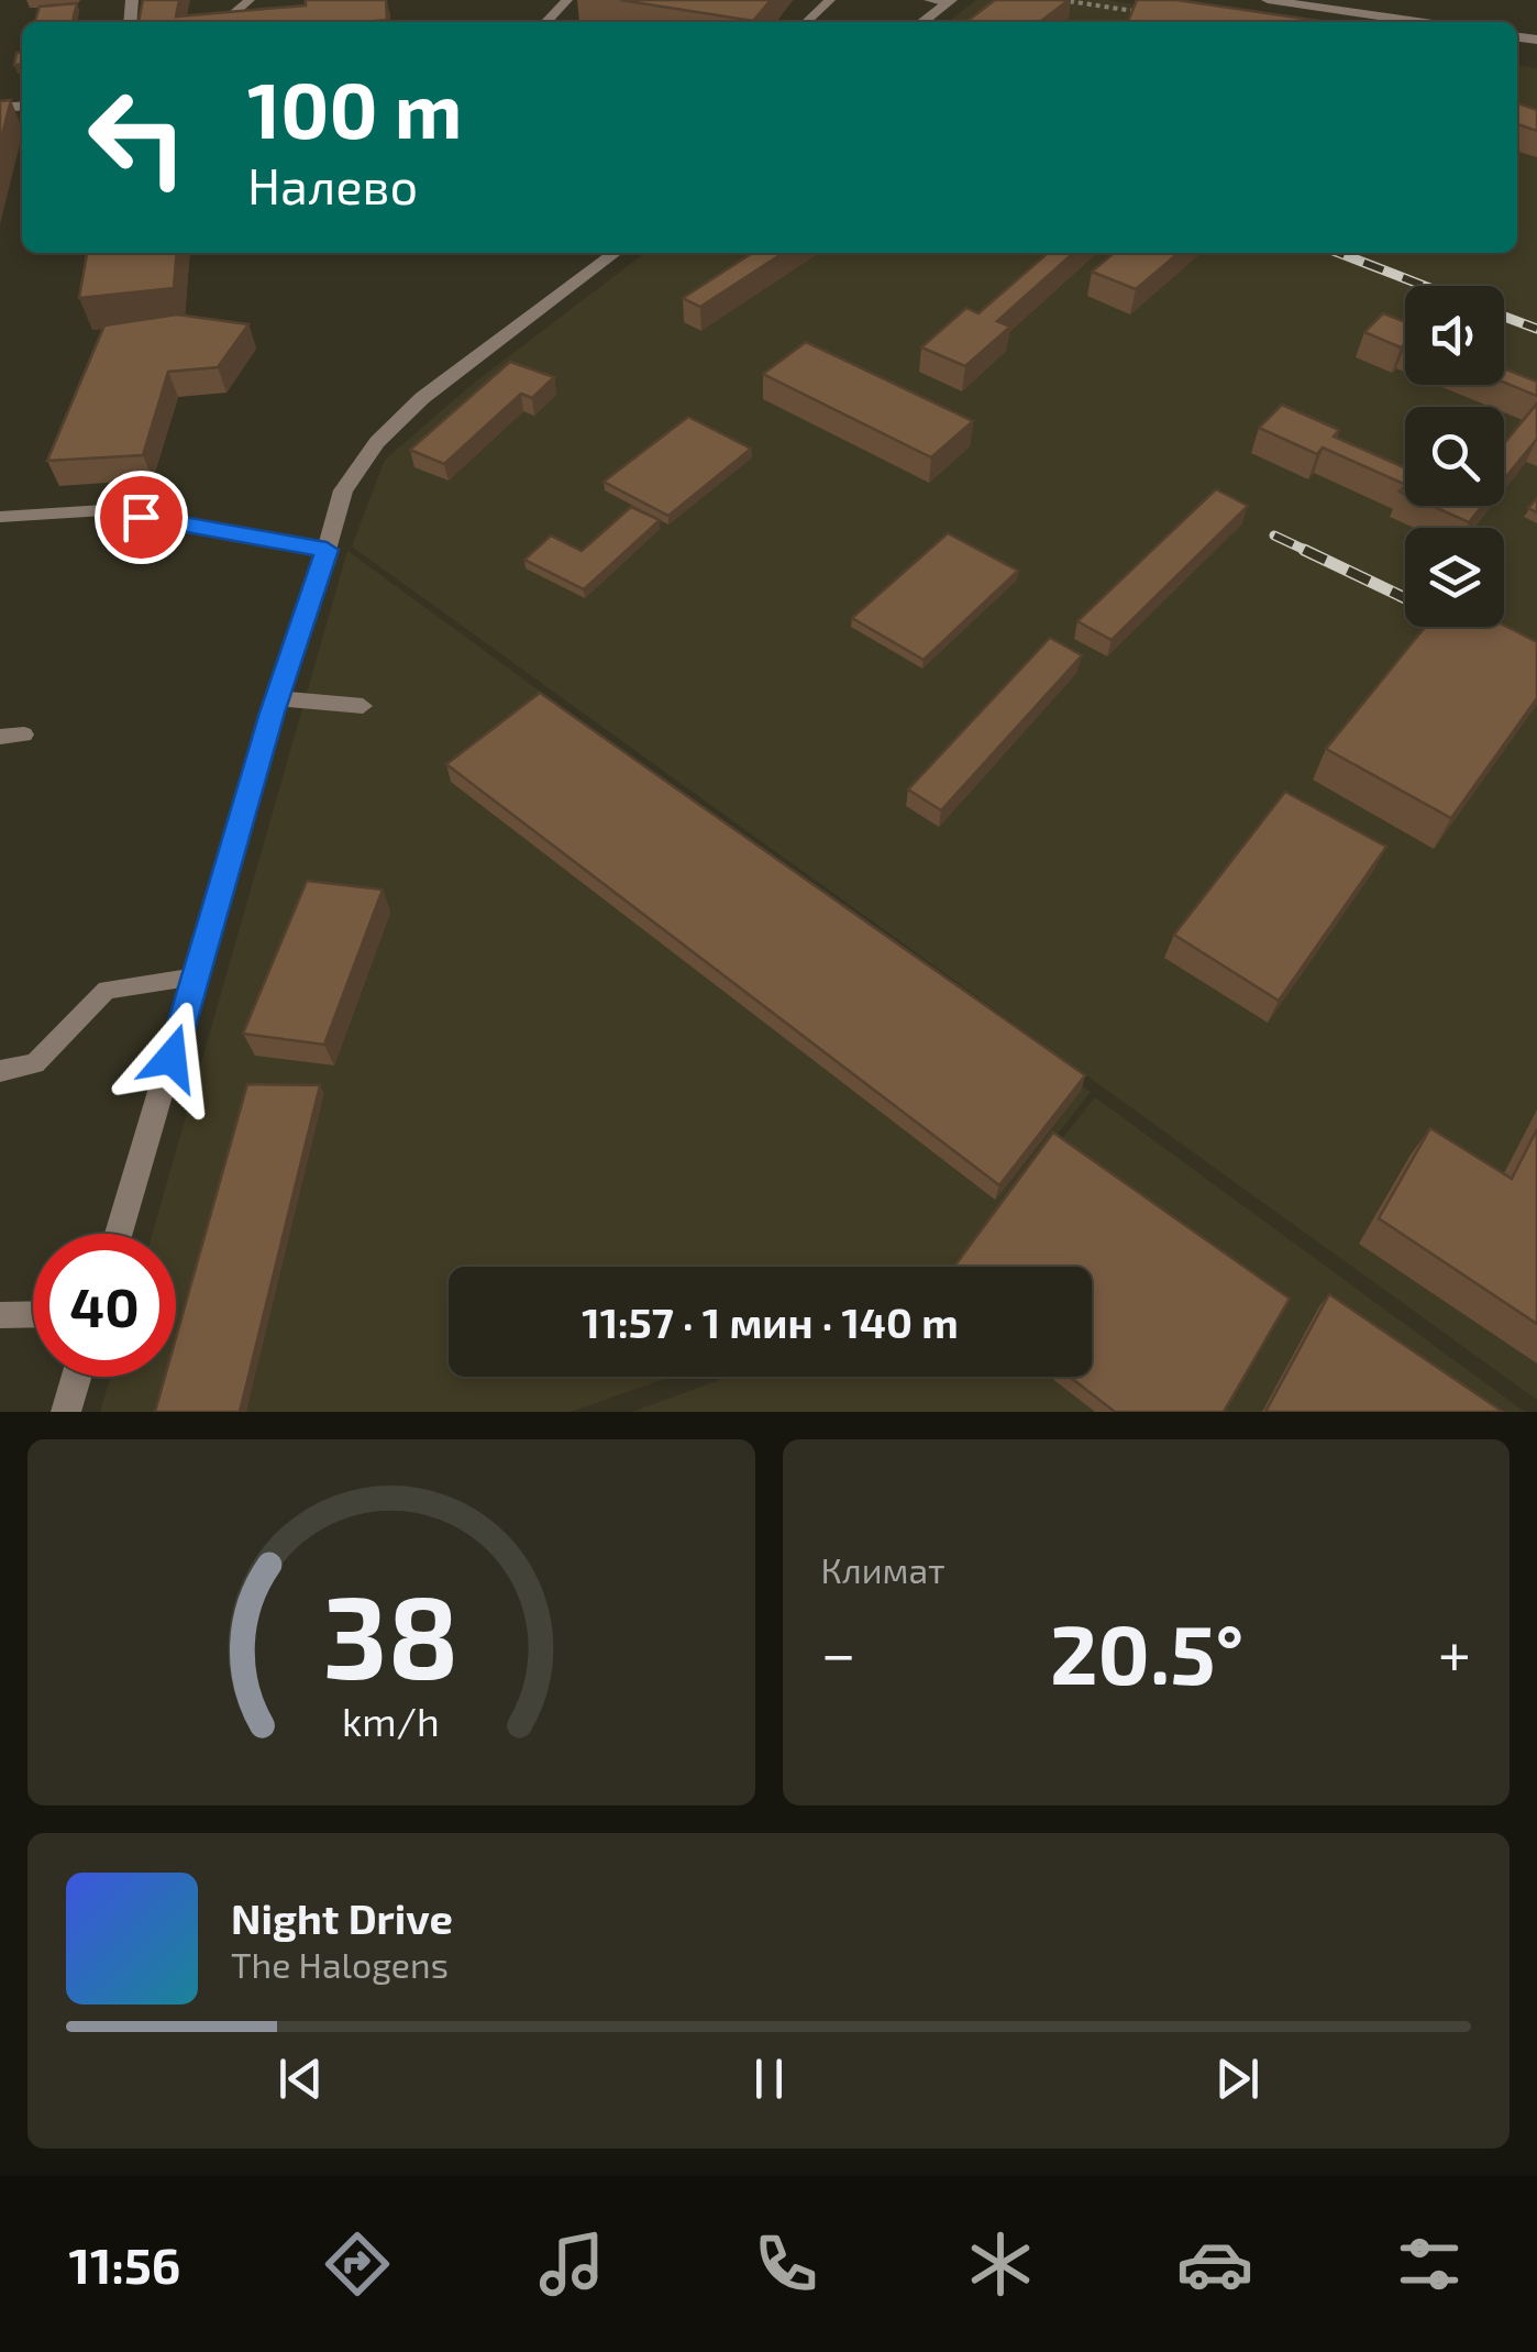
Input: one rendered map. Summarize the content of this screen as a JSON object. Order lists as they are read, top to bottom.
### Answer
{
  "page": {
    "turn": ["100 m", "Налево"],
    "limit": "40",
    "trip": "11:57 · 1 мин · 140 m",
    "tile": "Климат",
    "heat": ["−", "20.5°", "+"],
    "song": ["Night Drive", "The Halogens"],
    "tabs": "11:56",
    "gauge": ["38", "km/h"]
  }
}
